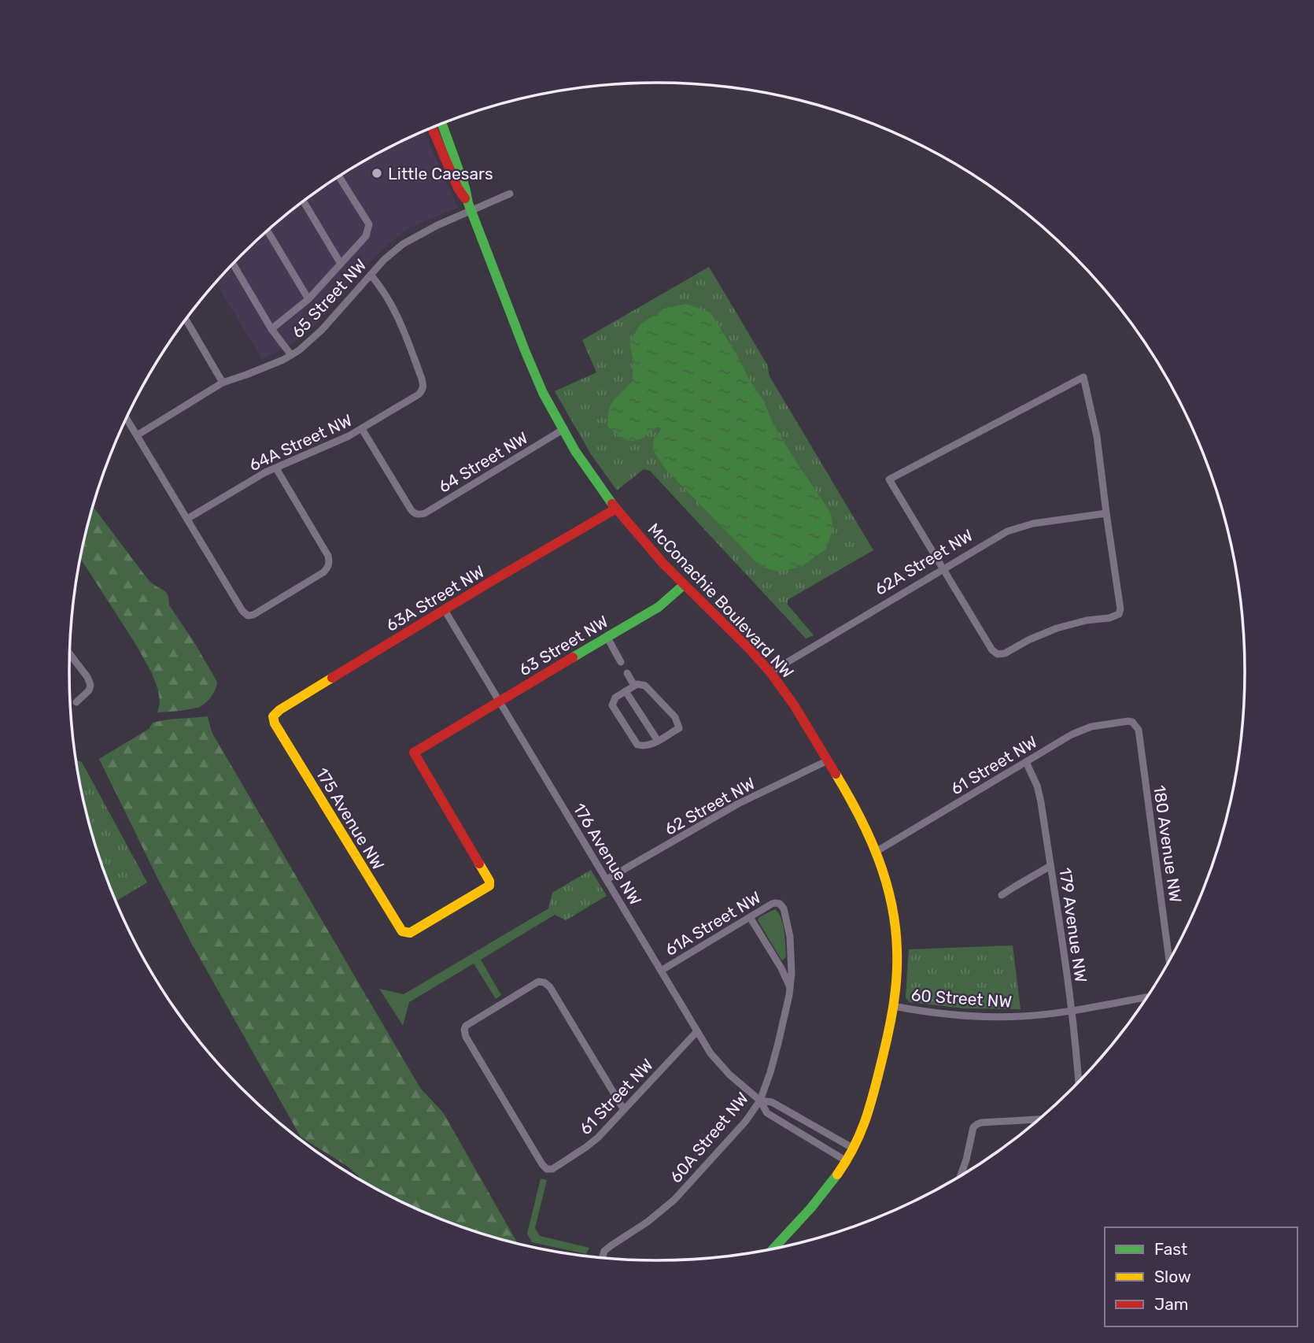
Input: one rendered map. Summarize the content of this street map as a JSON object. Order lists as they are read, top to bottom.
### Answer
{
  "streets": {
    "street": [
      "65 Street NW",
      "64A Street NW",
      "64 Street NW",
      "62A Street NW",
      "63A Street NW",
      "McConachie Boulevard NW",
      "63 Street NW",
      "61 Street NW",
      "62 Street NW",
      "175 Avenue NW",
      "180 Avenue NW",
      "176 Avenue NW",
      "61A Street NW",
      "179 Avenue NW",
      "60 Street NW",
      "60A Street NW"
    ]
  },
  "crossings": [
    ["65 Street NW", "64A Street NW"],
    ["65 Street NW", "McConachie Boulevard NW"],
    ["64A Street NW", "64 Street NW"],
    ["64 Street NW", "McConachie Boulevard NW"],
    ["62A Street NW", "McConachie Boulevard NW"],
    ["63A Street NW", "McConachie Boulevard NW"],
    ["63A Street NW", "175 Avenue NW"],
    ["63A Street NW", "176 Avenue NW"],
    ["McConachie Boulevard NW", "63 Street NW"],
    ["McConachie Boulevard NW", "61 Street NW"],
    ["McConachie Boulevard NW", "62 Street NW"],
    ["McConachie Boulevard NW", "176 Avenue NW"],
    ["McConachie Boulevard NW", "60 Street NW"],
    ["63 Street NW", "175 Avenue NW"],
    ["63 Street NW", "176 Avenue NW"],
    ["61 Street NW", "180 Avenue NW"],
    ["61 Street NW", "176 Avenue NW"],
    ["61 Street NW", "179 Avenue NW"],
    ["62 Street NW", "176 Avenue NW"],
    ["176 Avenue NW", "61A Street NW"],
    ["176 Avenue NW", "60A Street NW"],
    ["61A Street NW", "60A Street NW"],
    ["179 Avenue NW", "60 Street NW"]
  ],
  "places": ["Little Caesars"],
  "legend": ["Fast", "Slow", "Jam"]
}
